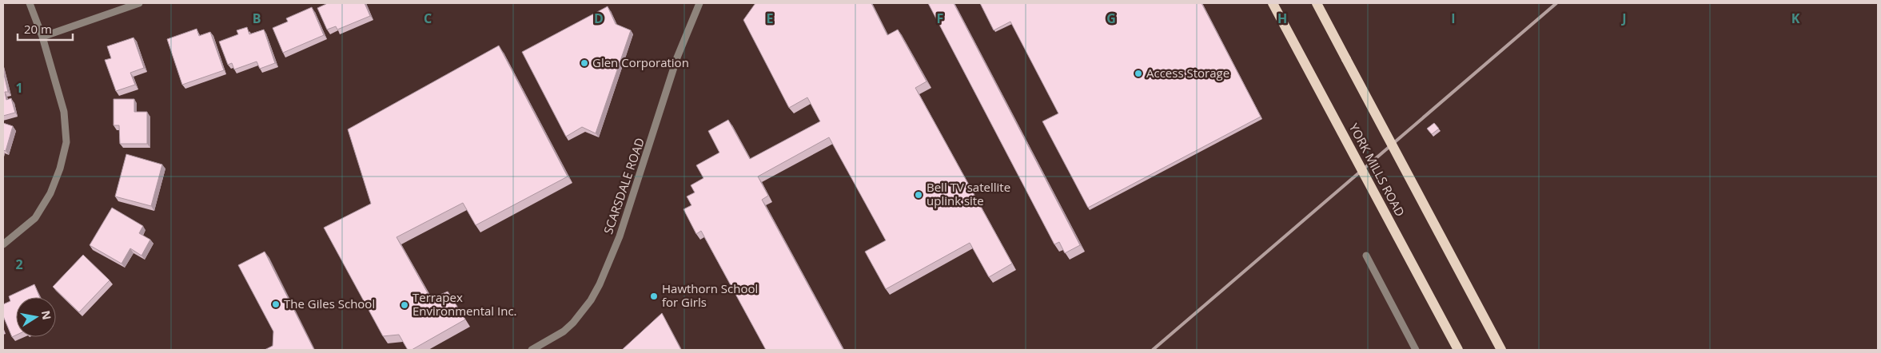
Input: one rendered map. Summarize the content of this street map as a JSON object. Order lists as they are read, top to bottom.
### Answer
{
  "streets": {
    "main road": ["YORK MILLS ROAD"],
    "street": ["SCARSDALE ROAD"]
  },
  "places": [
    "Glen Corporation",
    "Access Storage",
    "Bell TV satellite uplink site",
    "Hawthorn School for Girls",
    "The Giles School",
    "Terrapex Environmental Inc."
  ],
  "scale_bar": "20 m",
  "north": "right",
  "grid": {
    "columns": [
      "B",
      "C",
      "D",
      "E",
      "F",
      "G",
      "H",
      "I",
      "J",
      "K"
    ],
    "rows": ["1", "2"]
  }
}
